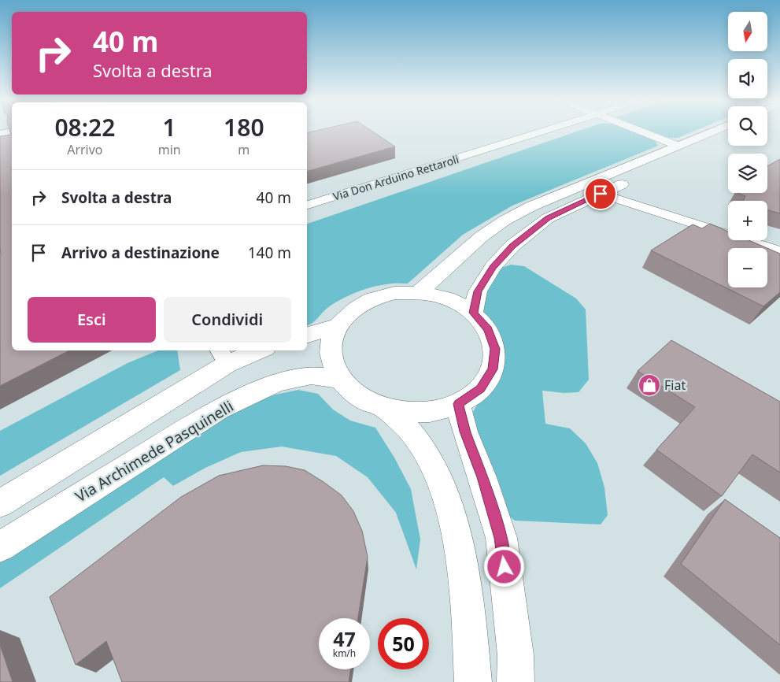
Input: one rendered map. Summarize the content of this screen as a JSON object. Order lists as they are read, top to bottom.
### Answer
{
  "streets": {
    "main road": ["Via Archimede Pasquinelli"],
    "street": ["Via Don Arduino Rettaroli"]
  },
  "places": {
    "shop": ["Fiat"]
  },
  "north": "bottom",
  "page": {
    "map_buttons": ["+", "−"],
    "turn": ["40 m", "Svolta a destra"],
    "eta": [
      "08:22",
      "Arrivo",
      "1",
      "min",
      "180",
      "m"
    ],
    "list": [
      {
        "name": "Svolta a destra",
        "value": "40 m"
      },
      {
        "name": "Arrivo a destinazione",
        "value": "140 m"
      }
    ],
    "buttons": ["Esci", "Condividi"],
    "speed": "47 km/h",
    "limit": "50"
  }
}
